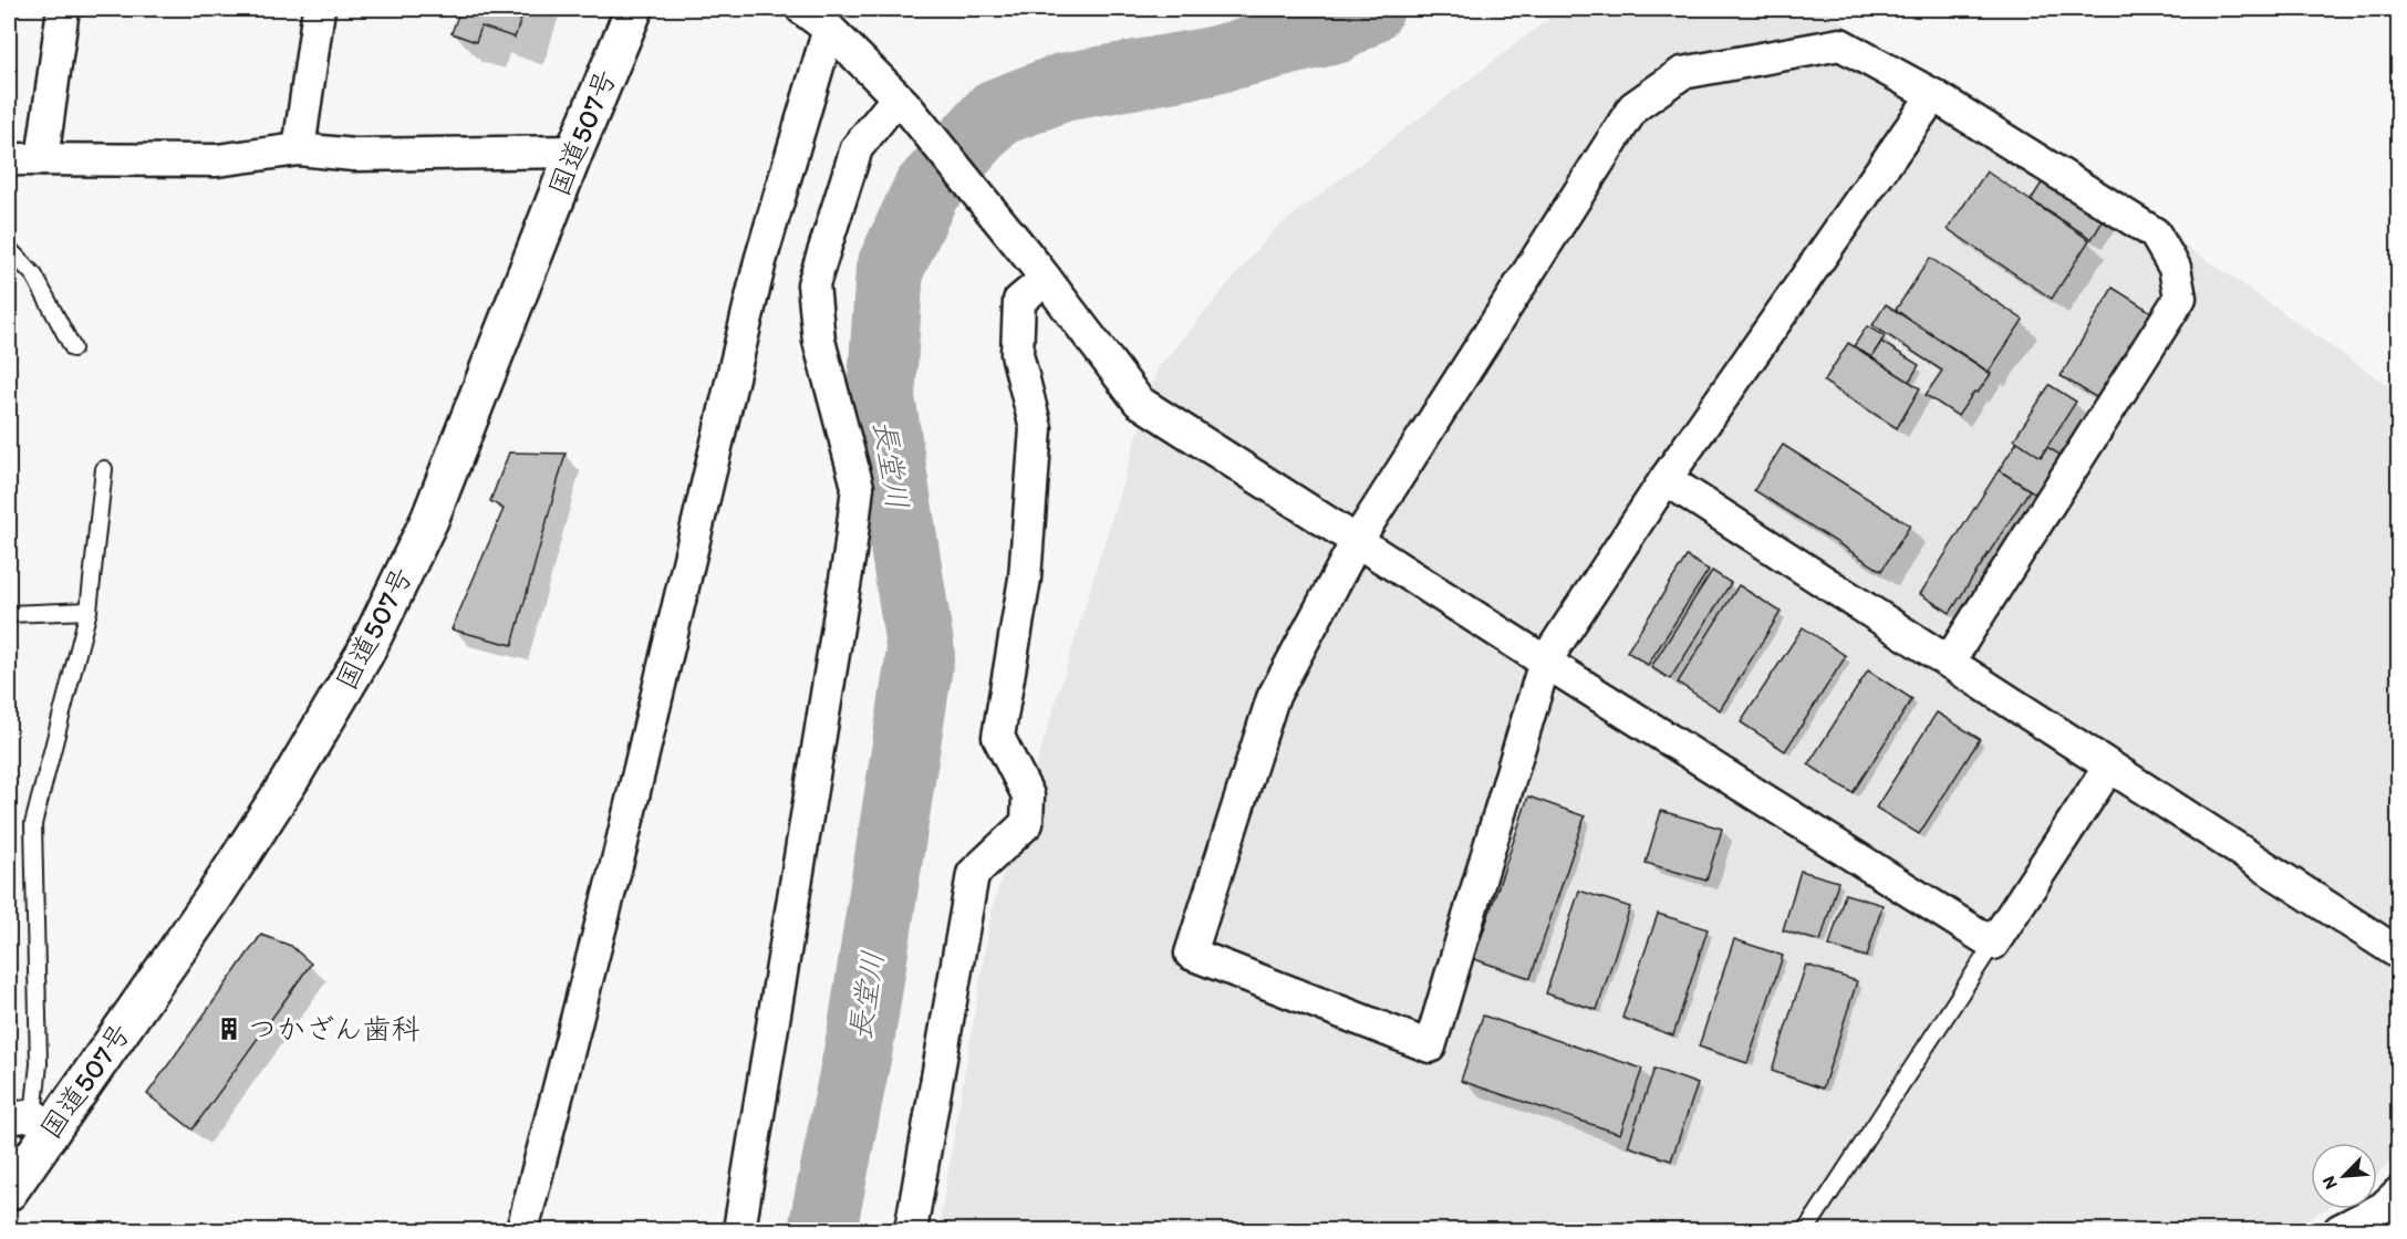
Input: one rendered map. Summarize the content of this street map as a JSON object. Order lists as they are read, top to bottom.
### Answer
{
  "streets": {
    "highway": ["国道507号"]
  },
  "water": ["長堂川"],
  "places": {
    "building": ["つかざん歯科"]
  },
  "north": "bottom left"
}
